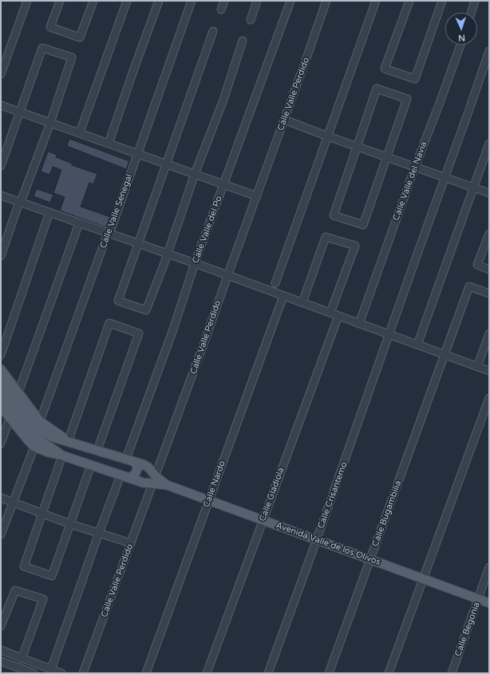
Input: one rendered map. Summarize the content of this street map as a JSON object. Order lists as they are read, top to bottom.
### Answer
{
  "streets": {
    "main road": ["Avenida Valle de los Olivos"],
    "street": [
      "Calle Valle Perdido",
      "Calle Valle del Navia",
      "Calle Valle Senegal",
      "Calle Valle del Po",
      "Calle Nardo",
      "Calle Gladiola",
      "Calle Crisantemo",
      "Calle Bugambilia",
      "Calle Begonia"
    ]
  },
  "crossings": [
    ["Calle Valle Perdido", "Avenida Valle de los Olivos"],
    ["Calle Nardo", "Avenida Valle de los Olivos"],
    ["Calle Gladiola", "Avenida Valle de los Olivos"],
    ["Calle Crisantemo", "Avenida Valle de los Olivos"],
    ["Calle Bugambilia", "Avenida Valle de los Olivos"],
    ["Avenida Valle de los Olivos", "Calle Begonia"]
  ],
  "north": "bottom"
}
